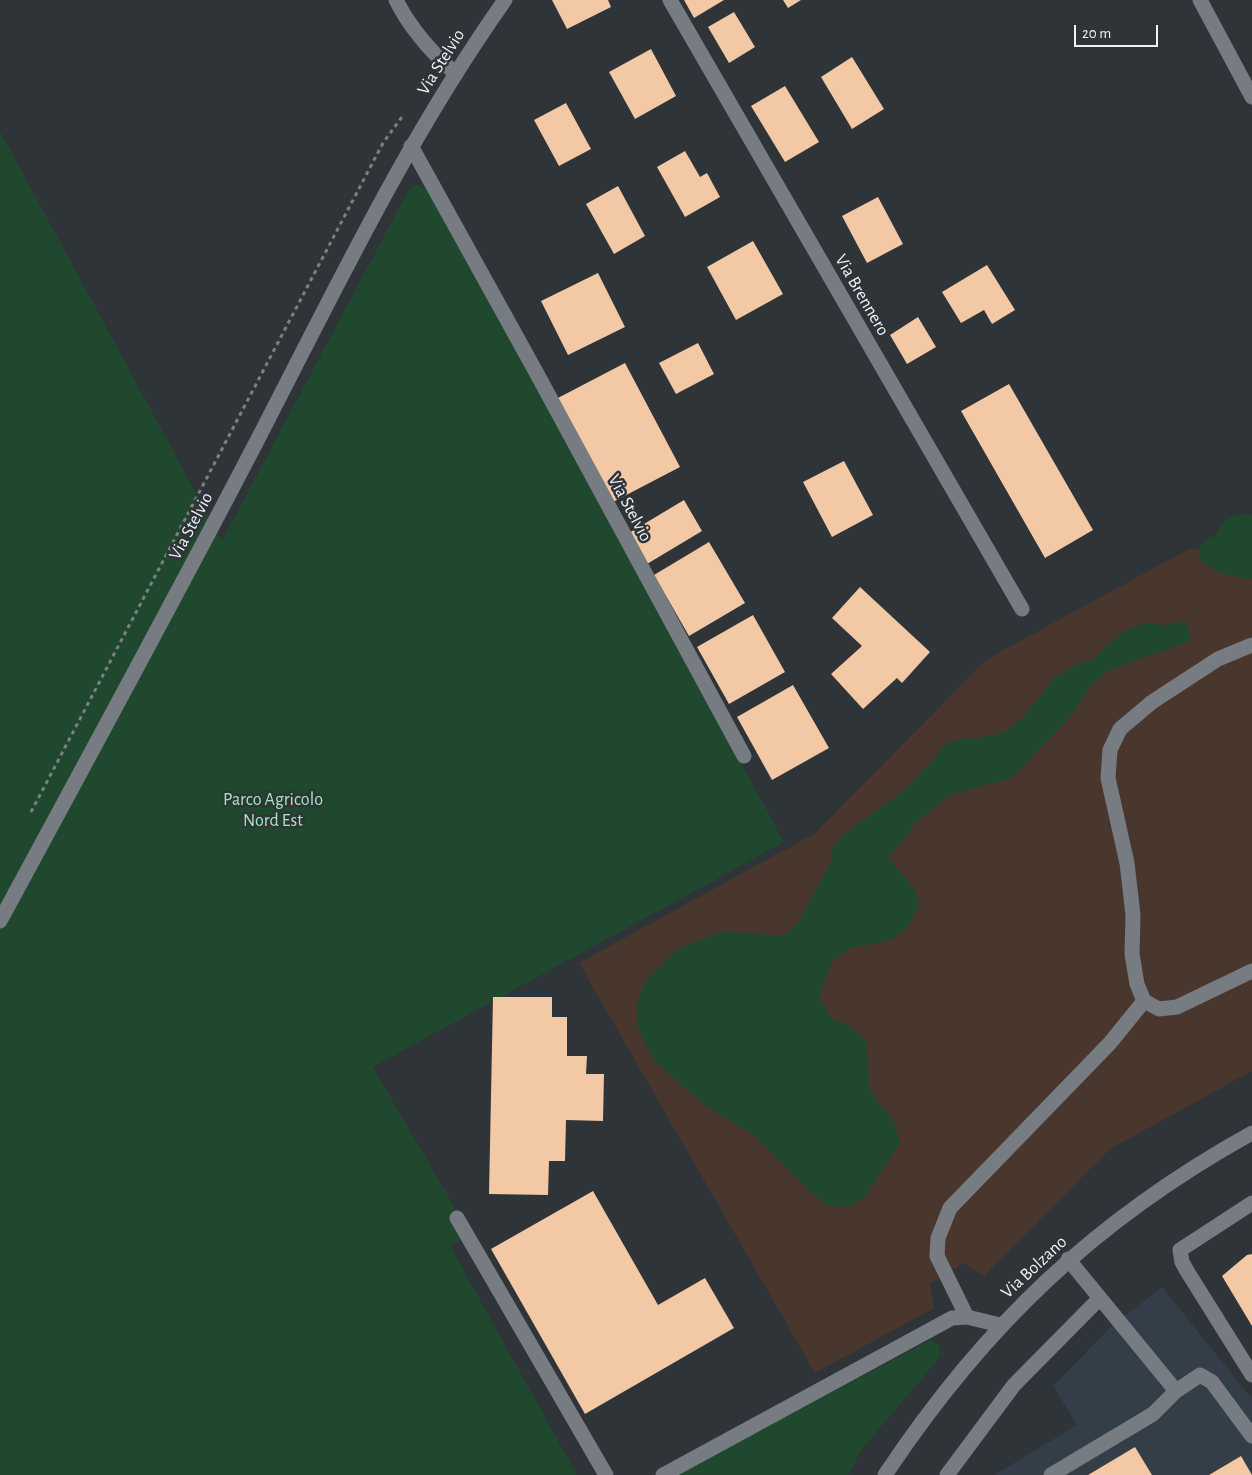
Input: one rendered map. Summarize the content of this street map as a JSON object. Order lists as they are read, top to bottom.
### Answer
{
  "streets": {
    "street": ["Via Stelvio", "Via Brennero", "Via Bolzano"]
  },
  "parks": ["Parco Agricolo Nord Est"],
  "scale_bar": "20 m"
}
